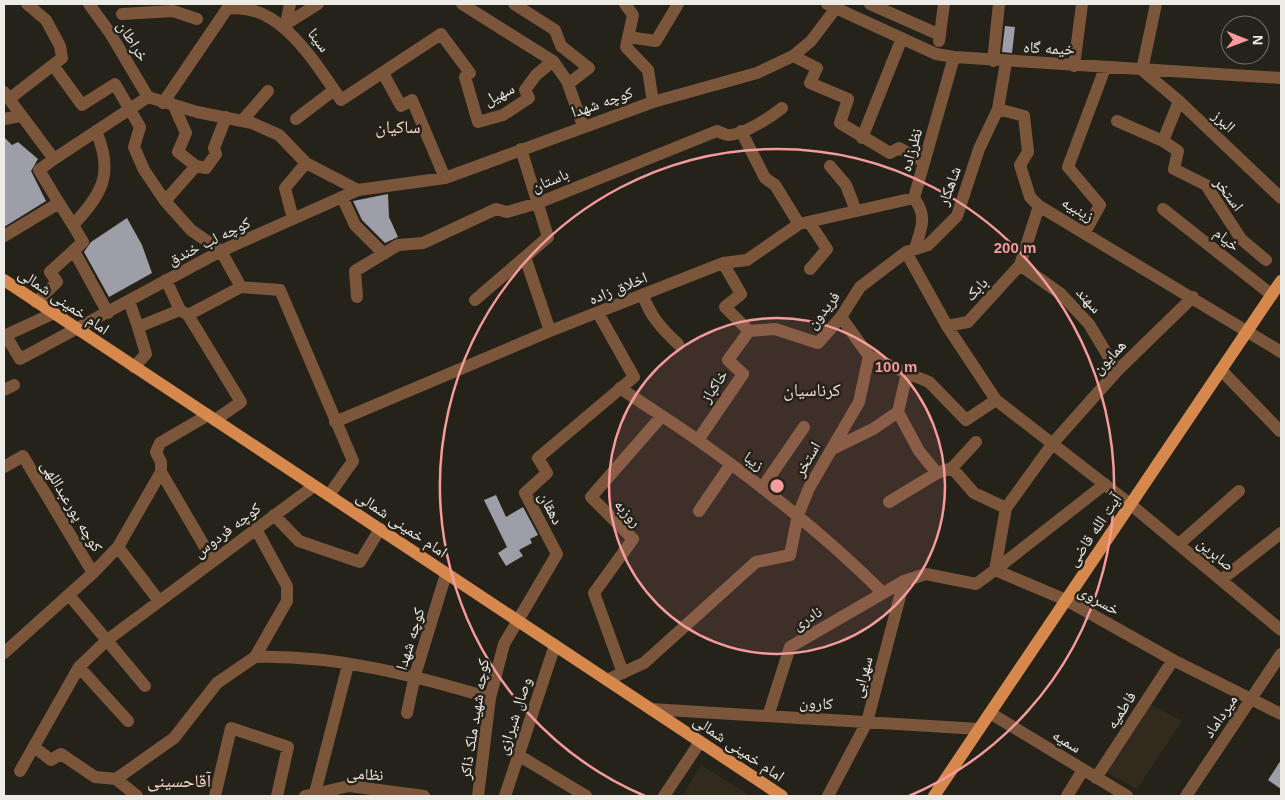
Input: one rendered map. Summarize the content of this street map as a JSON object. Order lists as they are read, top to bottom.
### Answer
{
  "streets": {
    "main road": ["امام خمینی شمالی", "آیت الله قاضی"],
    "street": [
      "سینا",
      "خراطان",
      "خیمه گاه",
      "سهیل",
      "کوچه شهدا",
      "البرز",
      "نظرزاده",
      "باستان",
      "شاهکار",
      "استخر",
      "زینبیه",
      "خیام",
      "کوچه لب خندق",
      "اخلاق زاده",
      "بابک",
      "سهند",
      "فریدون",
      "همایون",
      "خاکباز",
      "زیبا",
      "کوچه پورعبداللهی",
      "دهقان",
      "روزبه",
      "کوچه فردوس",
      "صابرین",
      "خسروی",
      "نادری",
      "سهرابی",
      "کارون",
      "فاطمیه",
      "وصال شیرازی",
      "میرداماد",
      "کوچه شهید ملک ذاکر",
      "سمیه",
      "نظامی"
    ]
  },
  "crossings": [
    ["خیمه گاه", "کوچه شهدا"],
    ["خیمه گاه", "البرز"],
    ["خیمه گاه", "نظرزاده"],
    ["کوچه شهدا", "کوچه لب خندق"],
    ["کوچه شهدا", "امام خمینی شمالی"],
    ["نظرزاده", "شاهکار"],
    ["نظرزاده", "اخلاق زاده"],
    ["نظرزاده", "فریدون"],
    ["نظرزاده", "صابرین"],
    ["شاهکار", "زینبیه"],
    ["شاهکار", "فریدون"],
    ["شاهکار", "صابرین"],
    ["استخر", "امام خمینی شمالی"],
    ["استخر", "زیبا"],
    ["استخر", "روزبه"],
    ["زینبیه", "بابک"],
    ["زینبیه", "همایون"],
    ["زینبیه", "آیت الله قاضی"],
    ["خیام", "آیت الله قاضی"],
    ["کوچه لب خندق", "امام خمینی شمالی"],
    ["بابک", "سهند"],
    ["بابک", "صابرین"],
    ["سهند", "همایون"],
    ["امام خمینی شمالی", "دهقان"],
    ["امام خمینی شمالی", "کوچه فردوس"],
    ["امام خمینی شمالی", "کارون"],
    ["امام خمینی شمالی", "وصال شیرازی"],
    ["امام خمینی شمالی", "کوچه شهید ملک ذاکر"],
    ["فریدون", "خاکباز"],
    ["فریدون", "صابرین"],
    ["همایون", "صابرین"],
    ["خاکباز", "زیبا"],
    ["زیبا", "دهقان"],
    ["زیبا", "روزبه"],
    ["زیبا", "نادری"],
    ["دهقان", "کوچه شهید ملک ذاکر"],
    ["آیت الله قاضی", "صابرین"],
    ["آیت الله قاضی", "خسروی"],
    ["آیت الله قاضی", "کارون"],
    ["آیت الله قاضی", "سمیه"],
    ["خسروی", "فاطمیه"],
    ["خسروی", "میرداماد"],
    ["نادری", "سهرابی"],
    ["نادری", "کارون"],
    ["سهرابی", "کارون"],
    ["فاطمیه", "سمیه"]
  ],
  "districts": ["ساکیان", "کرناسیان", "آقاحسینی"],
  "north": "right",
  "rings": ["200 m", "100 m"]
}
